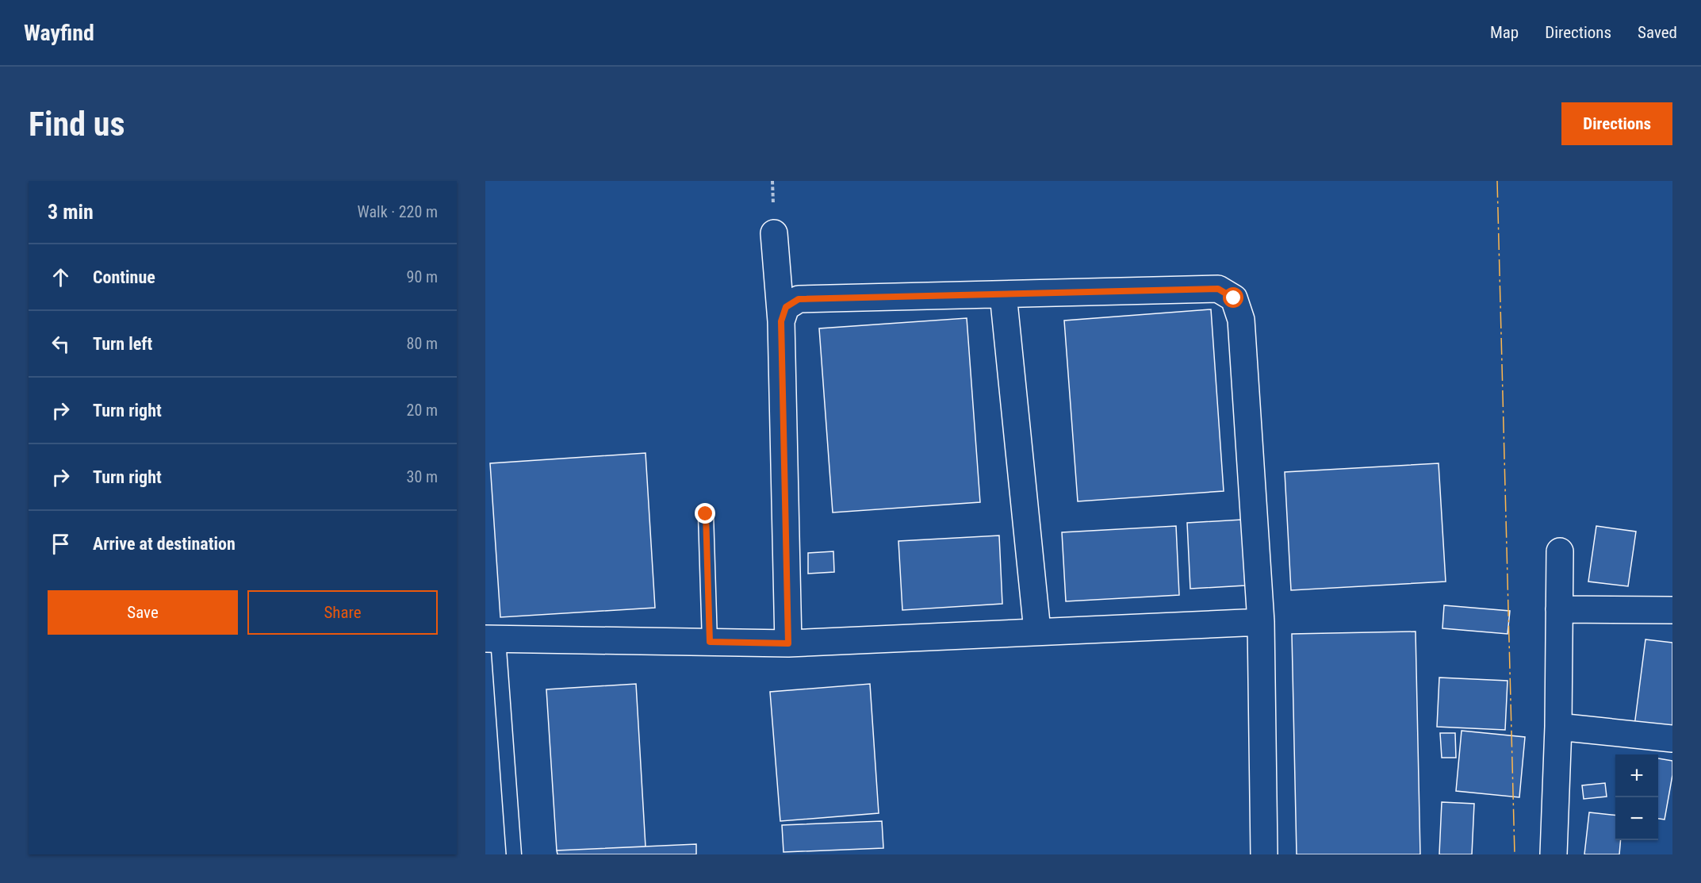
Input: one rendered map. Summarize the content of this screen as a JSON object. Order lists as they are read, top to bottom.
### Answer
{
  "page": {
    "header": "Wayfind",
    "nav": ["Map", "Directions", "Saved"],
    "buttons": [
      "Directions",
      ["Save", "Share"]
    ],
    "title": "Find us",
    "heading": ["3 min", "Walk · 220 m"],
    "list": [
      ["Continue", "90 m"],
      ["Turn left", "80 m"],
      ["Turn right", "20 m"],
      ["Turn right", "30 m"],
      "Arrive at destination"
    ],
    "map_buttons": ["+", "−"]
  }
}
